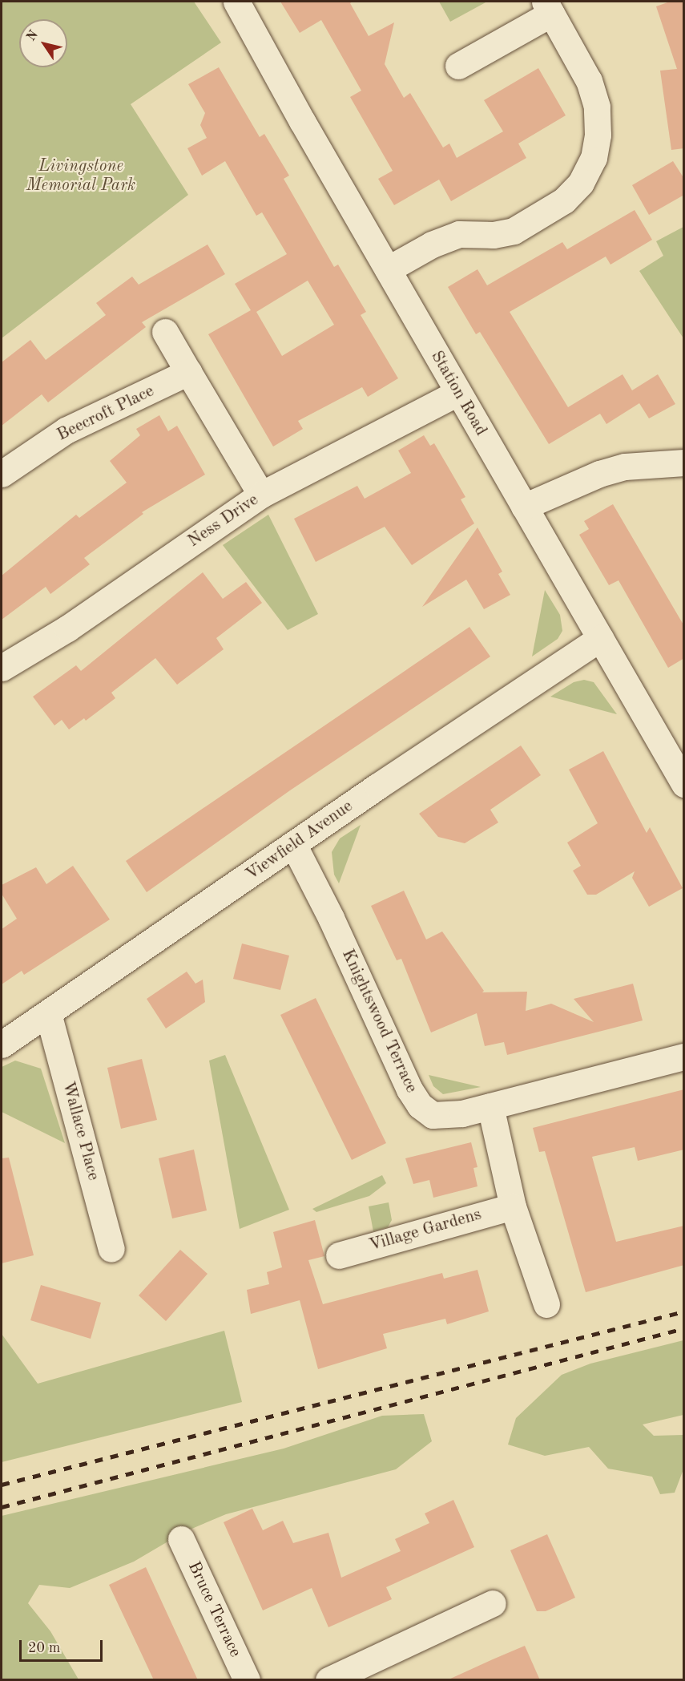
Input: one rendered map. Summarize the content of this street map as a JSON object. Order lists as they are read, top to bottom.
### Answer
{
  "streets": {
    "street": [
      "Station Road",
      "Beecroft Place",
      "Ness Drive",
      "Viewfield Avenue",
      "Knightswood Terrace",
      "Wallace Place",
      "Village Gardens",
      "Bruce Terrace"
    ]
  },
  "crossings": [
    ["Station Road", "Ness Drive"],
    ["Station Road", "Viewfield Avenue"],
    ["Viewfield Avenue", "Knightswood Terrace"],
    ["Viewfield Avenue", "Wallace Place"]
  ],
  "parks": ["Livingstone Memorial Park"],
  "scale_bar": "20 m",
  "north": "top left"
}
